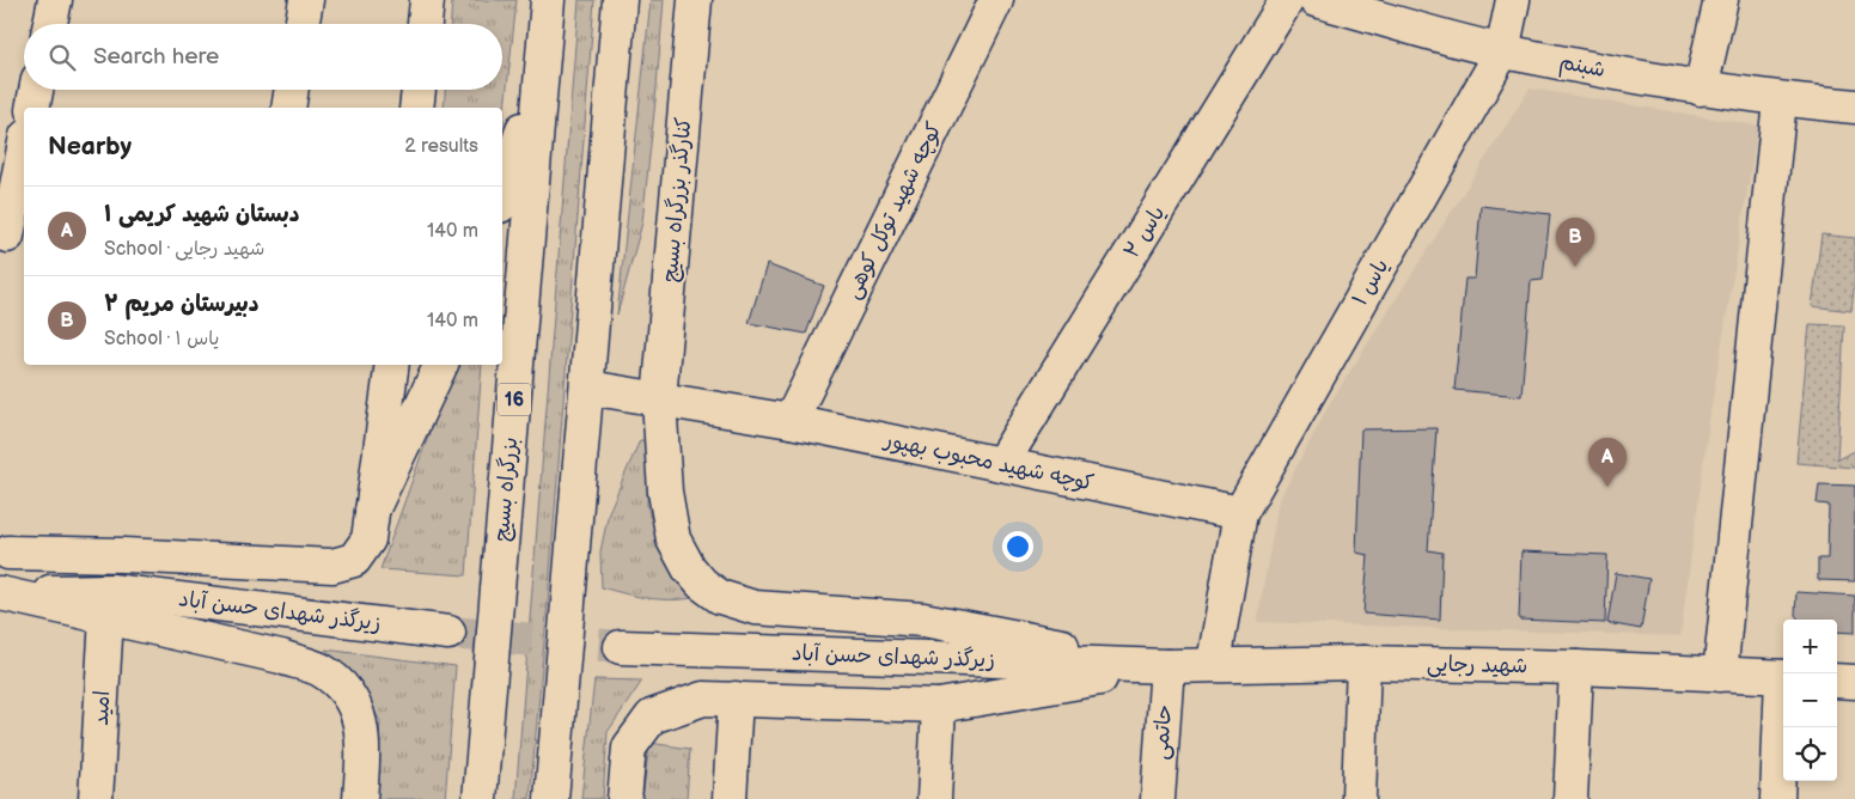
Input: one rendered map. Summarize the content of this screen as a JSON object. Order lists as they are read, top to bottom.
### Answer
{
  "streets": {
    "main road": [
      "شبنم",
      "کنارگذر بزرگراه بسیج",
      "کوچه شهید توکل کوهی",
      "یاس ۲",
      "یاس ۱",
      "16",
      "کوچه شهید محبوب بهپور",
      "بزرگراه بسیج",
      "زیرگذر شهدای حسن آباد",
      "شهید رجایی",
      "امید",
      "حاتمی"
    ]
  },
  "crossings": [
    ["شبنم", "یاس ۱"],
    ["کنارگذر بزرگراه بسیج", "کوچه شهید محبوب بهپور"],
    ["کنارگذر بزرگراه بسیج", "زیرگذر شهدای حسن آباد"],
    ["کنارگذر بزرگراه بسیج", "شهید رجایی"],
    ["کنارگذر بزرگراه بسیج", "حاتمی"],
    ["کوچه شهید توکل کوهی", "کوچه شهید محبوب بهپور"],
    ["یاس ۲", "کوچه شهید محبوب بهپور"],
    ["یاس ۱", "کوچه شهید محبوب بهپور"],
    ["زیرگذر شهدای حسن آباد", "شهید رجایی"],
    ["زیرگذر شهدای حسن آباد", "امید"],
    ["زیرگذر شهدای حسن آباد", "حاتمی"],
    ["شهید رجایی", "حاتمی"]
  ],
  "page": {
    "search": "Search here",
    "heading": ["Nearby", "2 results"],
    "list": [
      {
        "mark": "A",
        "name": "دبستان شهید کریمی ۱",
        "note": "School · شهید رجایی",
        "value": "140 m"
      },
      {
        "mark": "B",
        "name": "دبیرستان مریم ۲",
        "note": "School · یاس ۱",
        "value": "140 m"
      }
    ],
    "pins": ["B", "A"],
    "map_buttons": ["+", "−"]
  }
}
